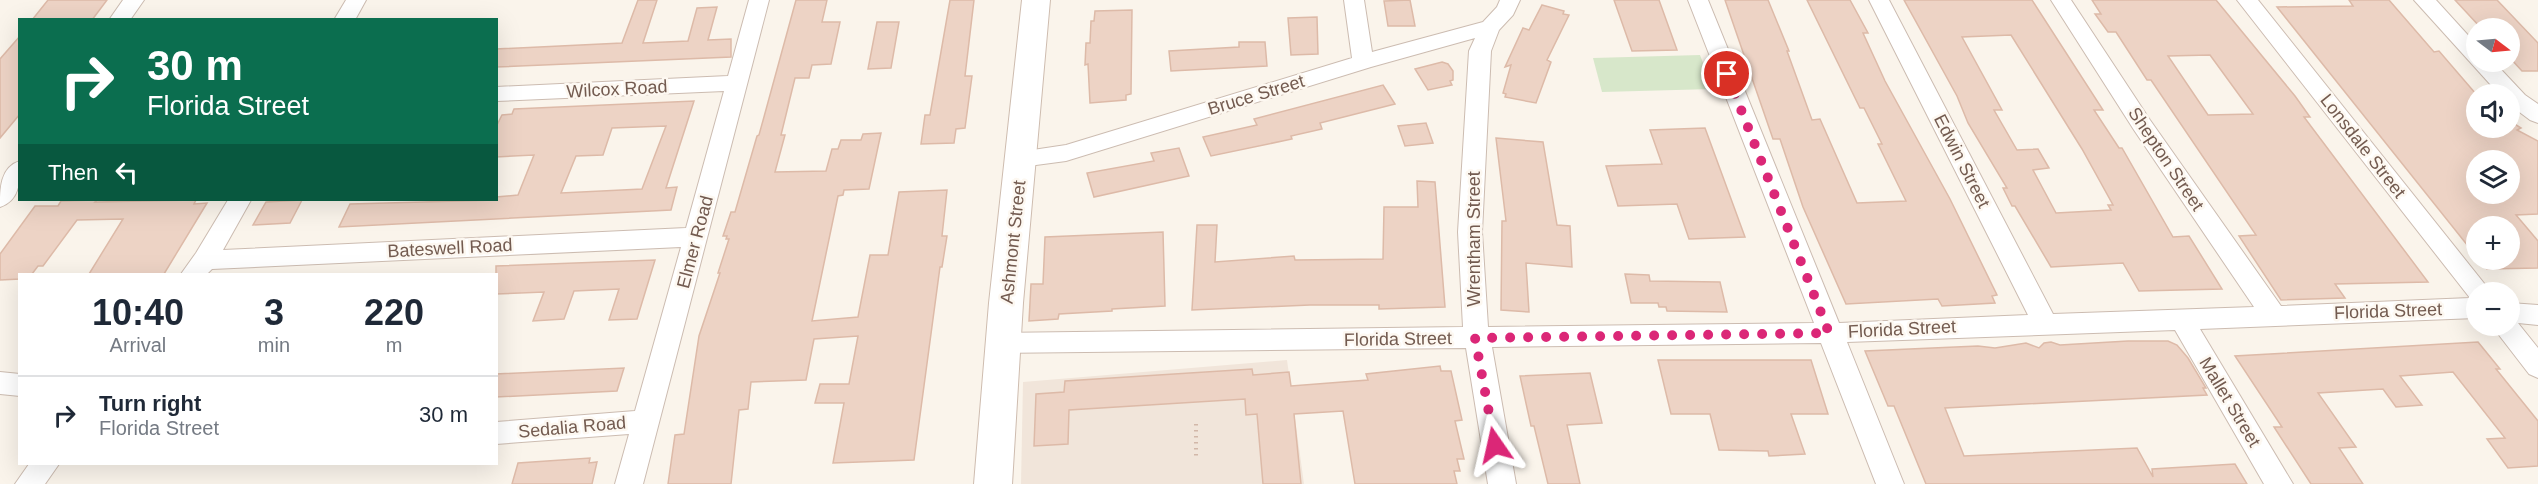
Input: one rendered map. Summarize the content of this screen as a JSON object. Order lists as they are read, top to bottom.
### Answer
{
  "streets": {
    "main road": ["Ashmont Street"],
    "street": [
      "Wilcox Road",
      "Bruce Street",
      "Lonsdale Street",
      "Shepton Street",
      "Edwin Street",
      "Wrentham Street",
      "Elmer Road",
      "Bateswell Road",
      "Florida Street",
      "Mallet Street",
      "Sedalia Road"
    ]
  },
  "crossings": [
    ["Wilcox Road", "Elmer Road"],
    ["Bruce Street", "Wrentham Street"],
    ["Bruce Street", "Ashmont Street"],
    ["Shepton Street", "Florida Street"],
    ["Edwin Street", "Florida Street"],
    ["Wrentham Street", "Florida Street"],
    ["Elmer Road", "Bateswell Road"],
    ["Elmer Road", "Sedalia Road"],
    ["Ashmont Street", "Florida Street"],
    ["Florida Street", "Mallet Street"]
  ],
  "north": "right",
  "page": {
    "map_buttons": ["+", "−"],
    "turn": ["30 m", "Florida Street"],
    "then": "Then",
    "eta": [
      "10:40",
      "Arrival",
      "3",
      "min",
      "220",
      "m"
    ],
    "list": [
      {
        "name": "Turn right",
        "note": "Florida Street",
        "value": "30 m"
      }
    ]
  }
}
